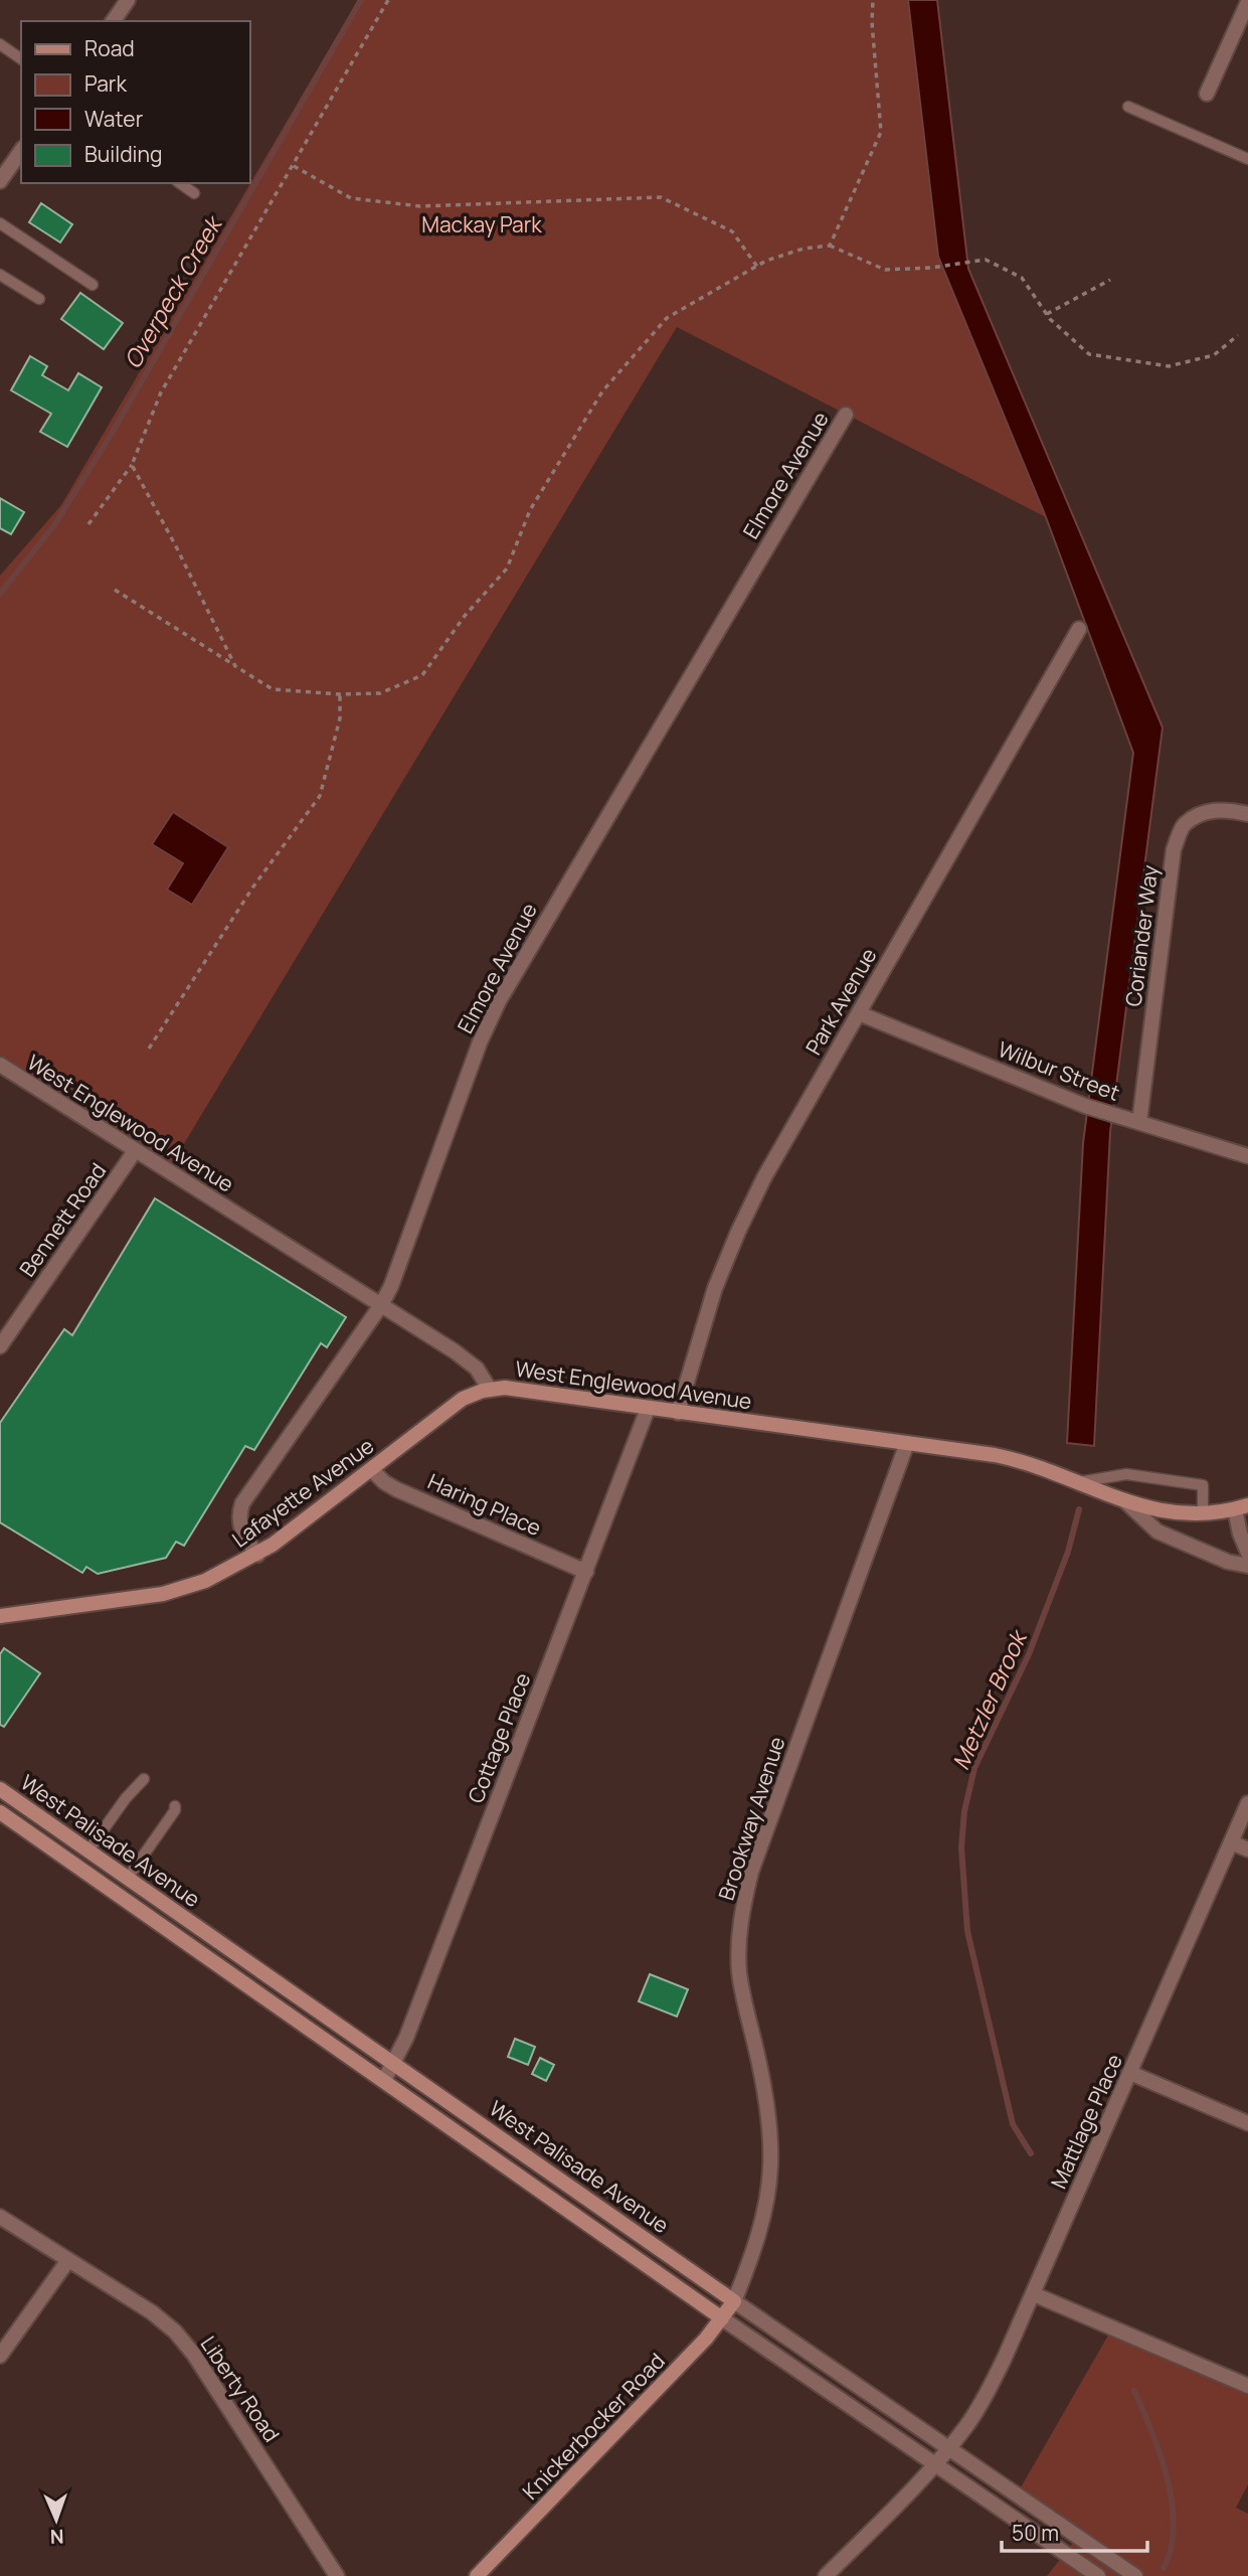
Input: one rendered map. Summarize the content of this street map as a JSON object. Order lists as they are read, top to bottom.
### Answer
{
  "streets": {
    "main road": [
      "West Englewood Avenue",
      "Lafayette Avenue",
      "West Palisade Avenue",
      "Knickerbocker Road"
    ],
    "street": [
      "Elmore Avenue",
      "Coriander Way",
      "Park Avenue",
      "Wilbur Street",
      "Bennett Road",
      "Haring Place",
      "Cottage Place",
      "Brookway Avenue",
      "Mattlage Place",
      "Liberty Road"
    ]
  },
  "crossings": [
    ["Elmore Avenue", "West Englewood Avenue"],
    ["Elmore Avenue", "Lafayette Avenue"],
    ["Coriander Way", "Wilbur Street"],
    ["Park Avenue", "Wilbur Street"],
    ["Park Avenue", "West Englewood Avenue"],
    ["West Englewood Avenue", "Bennett Road"],
    ["West Englewood Avenue", "Lafayette Avenue"],
    ["West Englewood Avenue", "Cottage Place"],
    ["West Englewood Avenue", "Brookway Avenue"],
    ["Lafayette Avenue", "Haring Place"],
    ["Haring Place", "Cottage Place"],
    ["Cottage Place", "West Palisade Avenue"],
    ["Brookway Avenue", "West Palisade Avenue"],
    ["Brookway Avenue", "Knickerbocker Road"],
    ["West Palisade Avenue", "Mattlage Place"],
    ["West Palisade Avenue", "Knickerbocker Road"]
  ],
  "water": ["Overpeck Creek", "Metzler Brook"],
  "parks": ["Mackay Park"],
  "legend": [
    "Road",
    "Park",
    "Water",
    "Building"
  ],
  "scale_bar": "50 m",
  "north": "bottom"
}
